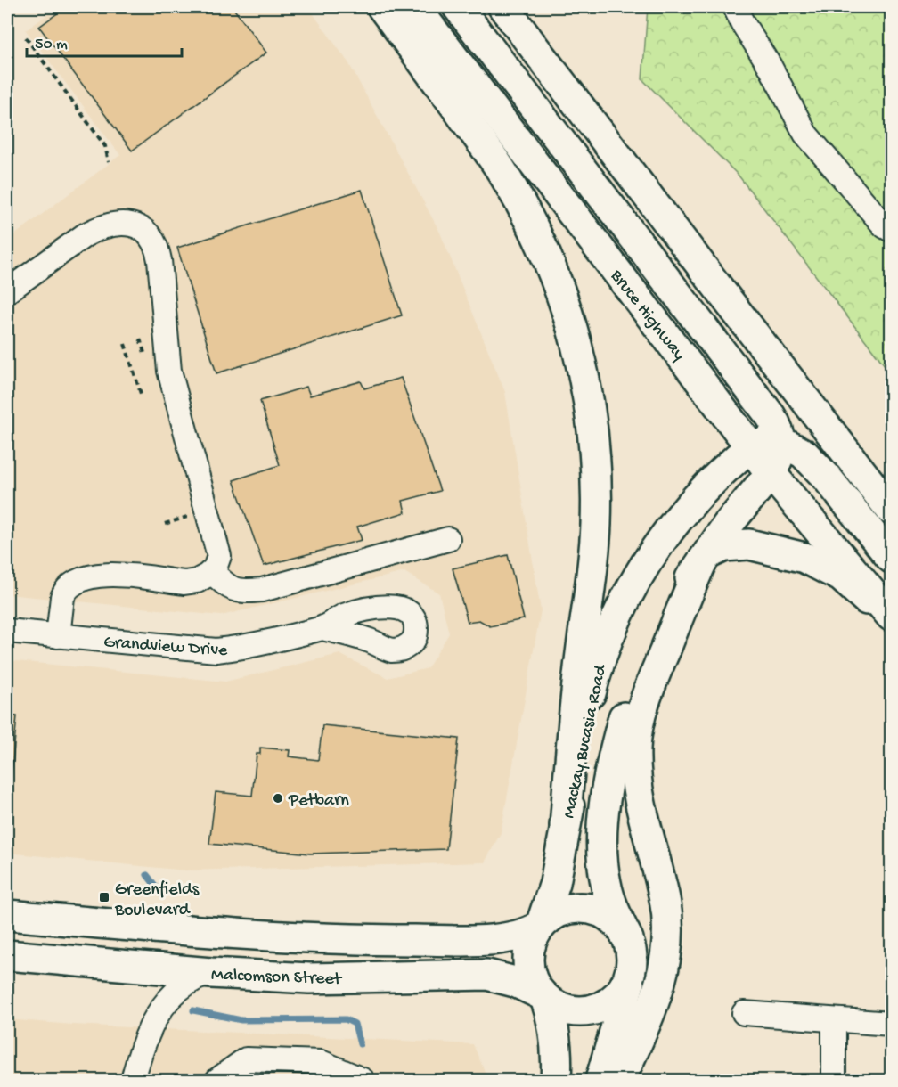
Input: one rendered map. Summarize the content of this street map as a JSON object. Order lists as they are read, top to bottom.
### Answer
{
  "streets": {
    "main road": ["Bruce Highway", "Mackay Bucasia Road", "Malcomson Street"],
    "street": ["Grandview Drive"]
  },
  "crossings": [
    ["Bruce Highway", "Mackay Bucasia Road"],
    ["Mackay Bucasia Road", "Malcomson Street"]
  ],
  "places": {
    "other": ["Petbarn"],
    "transit": ["Greenfields Boulevard"]
  },
  "scale_bar": "50 m"
}
